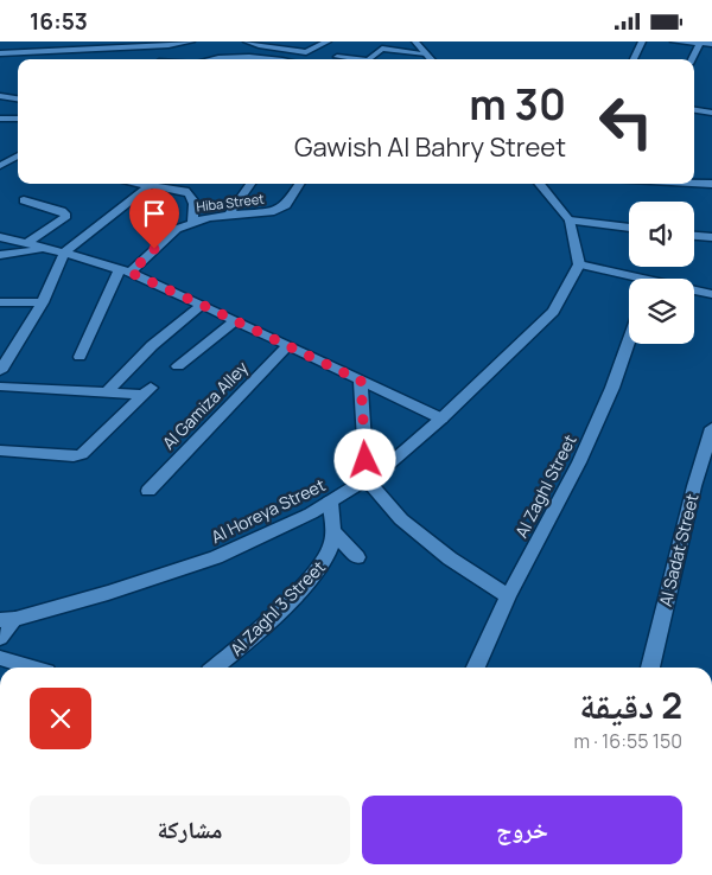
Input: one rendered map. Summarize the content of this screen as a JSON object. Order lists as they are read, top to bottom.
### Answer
{
  "streets": {
    "street": [
      "Hiba Street",
      "Al Gamiza Alley",
      "Al Zaghl Street",
      "Al Horeya Street",
      "Al Sadat Street",
      "Al Zaghl 3 Street"
    ]
  },
  "crossings": [
    ["Al Horeya Street", "Al Zaghl 3 Street"]
  ],
  "page": {
    "status": "16:53",
    "turn": ["30 m", "Gawish Al Bahry Street"],
    "heading": ["2 دقيقة", "150 m · 16:55"],
    "buttons": ["خروج", "مشاركة"]
  }
}
